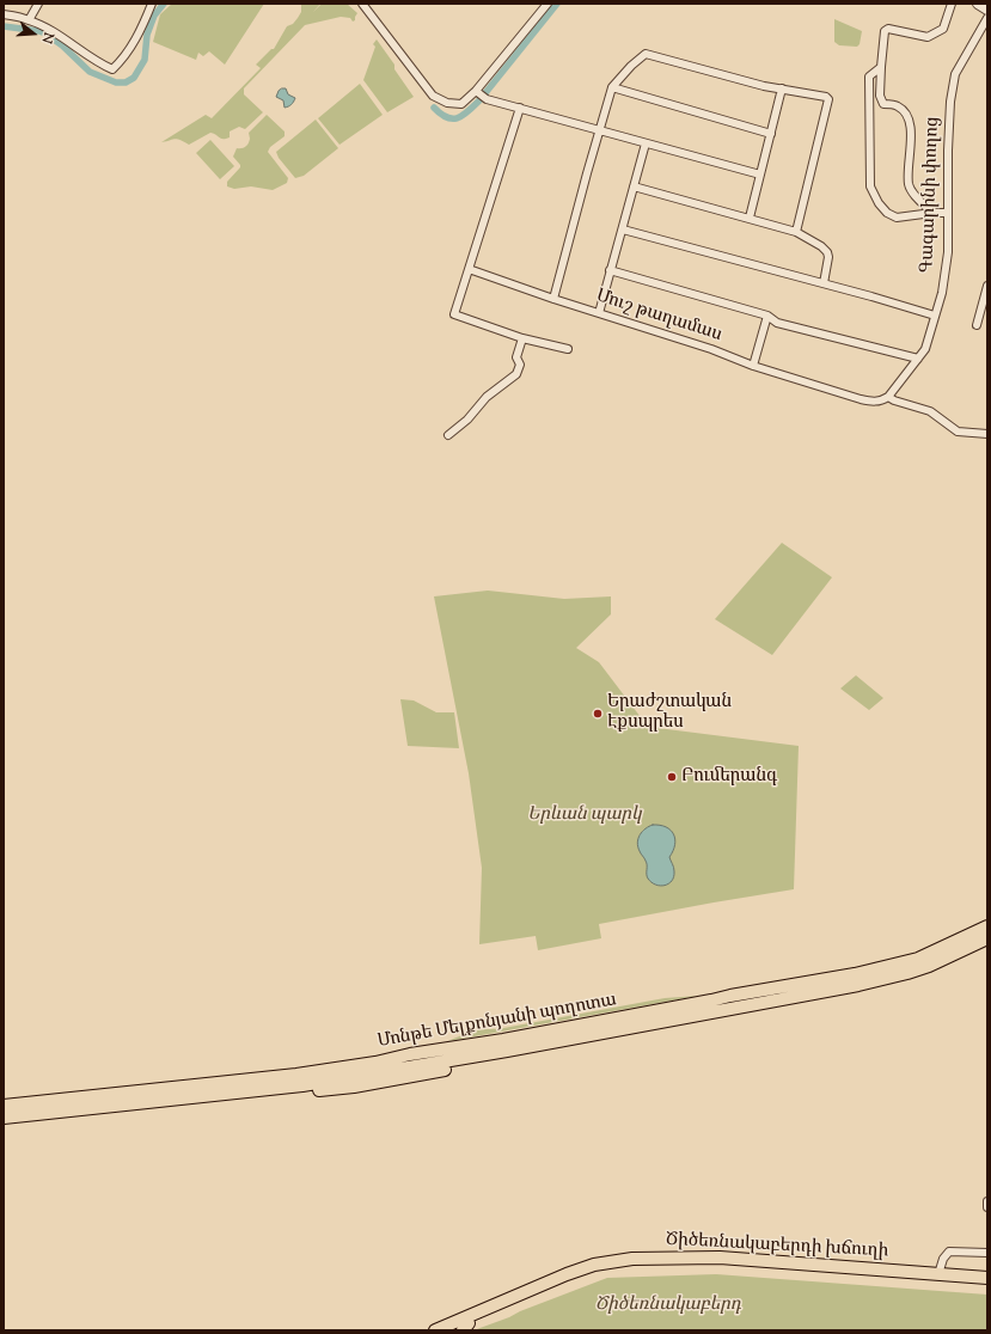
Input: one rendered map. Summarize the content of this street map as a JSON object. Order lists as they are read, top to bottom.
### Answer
{
  "streets": {
    "main road": ["Մոնթե Մելքոնյանի պողոտա", "Ծիծեռնակաբերդի խճուղի"],
    "street": ["Գագարինի փողոց", "Մուշ թաղամաս"]
  },
  "crossings": [
    ["Գագարինի փողոց", "Մուշ թաղամաս"]
  ],
  "parks": ["Երևան պարկ", "Ծիծեռնակաբերդ"],
  "places": ["Երաժշտական Էքսպրես", "Բումերանգ"],
  "north": "right"
}
